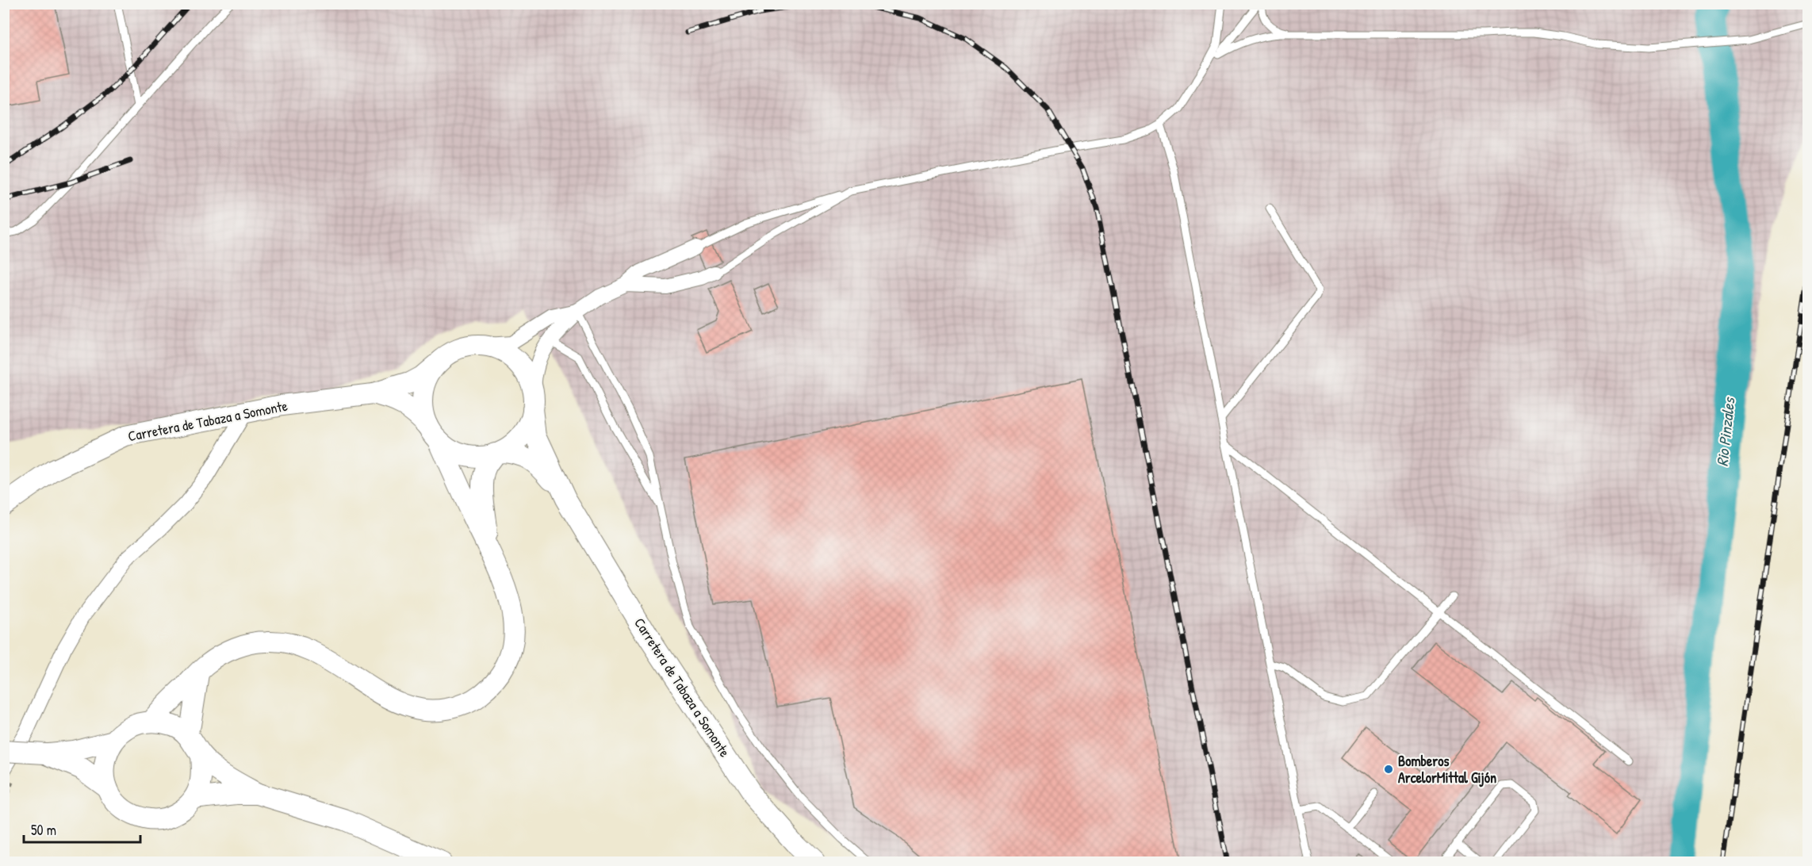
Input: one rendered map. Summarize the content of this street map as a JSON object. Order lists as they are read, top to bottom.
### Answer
{
  "streets": {
    "street": ["Carretera de Tabaza a Somonte"]
  },
  "water": ["Rio Pinzales"],
  "places": ["Bomberos ArcelorMittal Gijón"],
  "scale_bar": "50 m"
}
